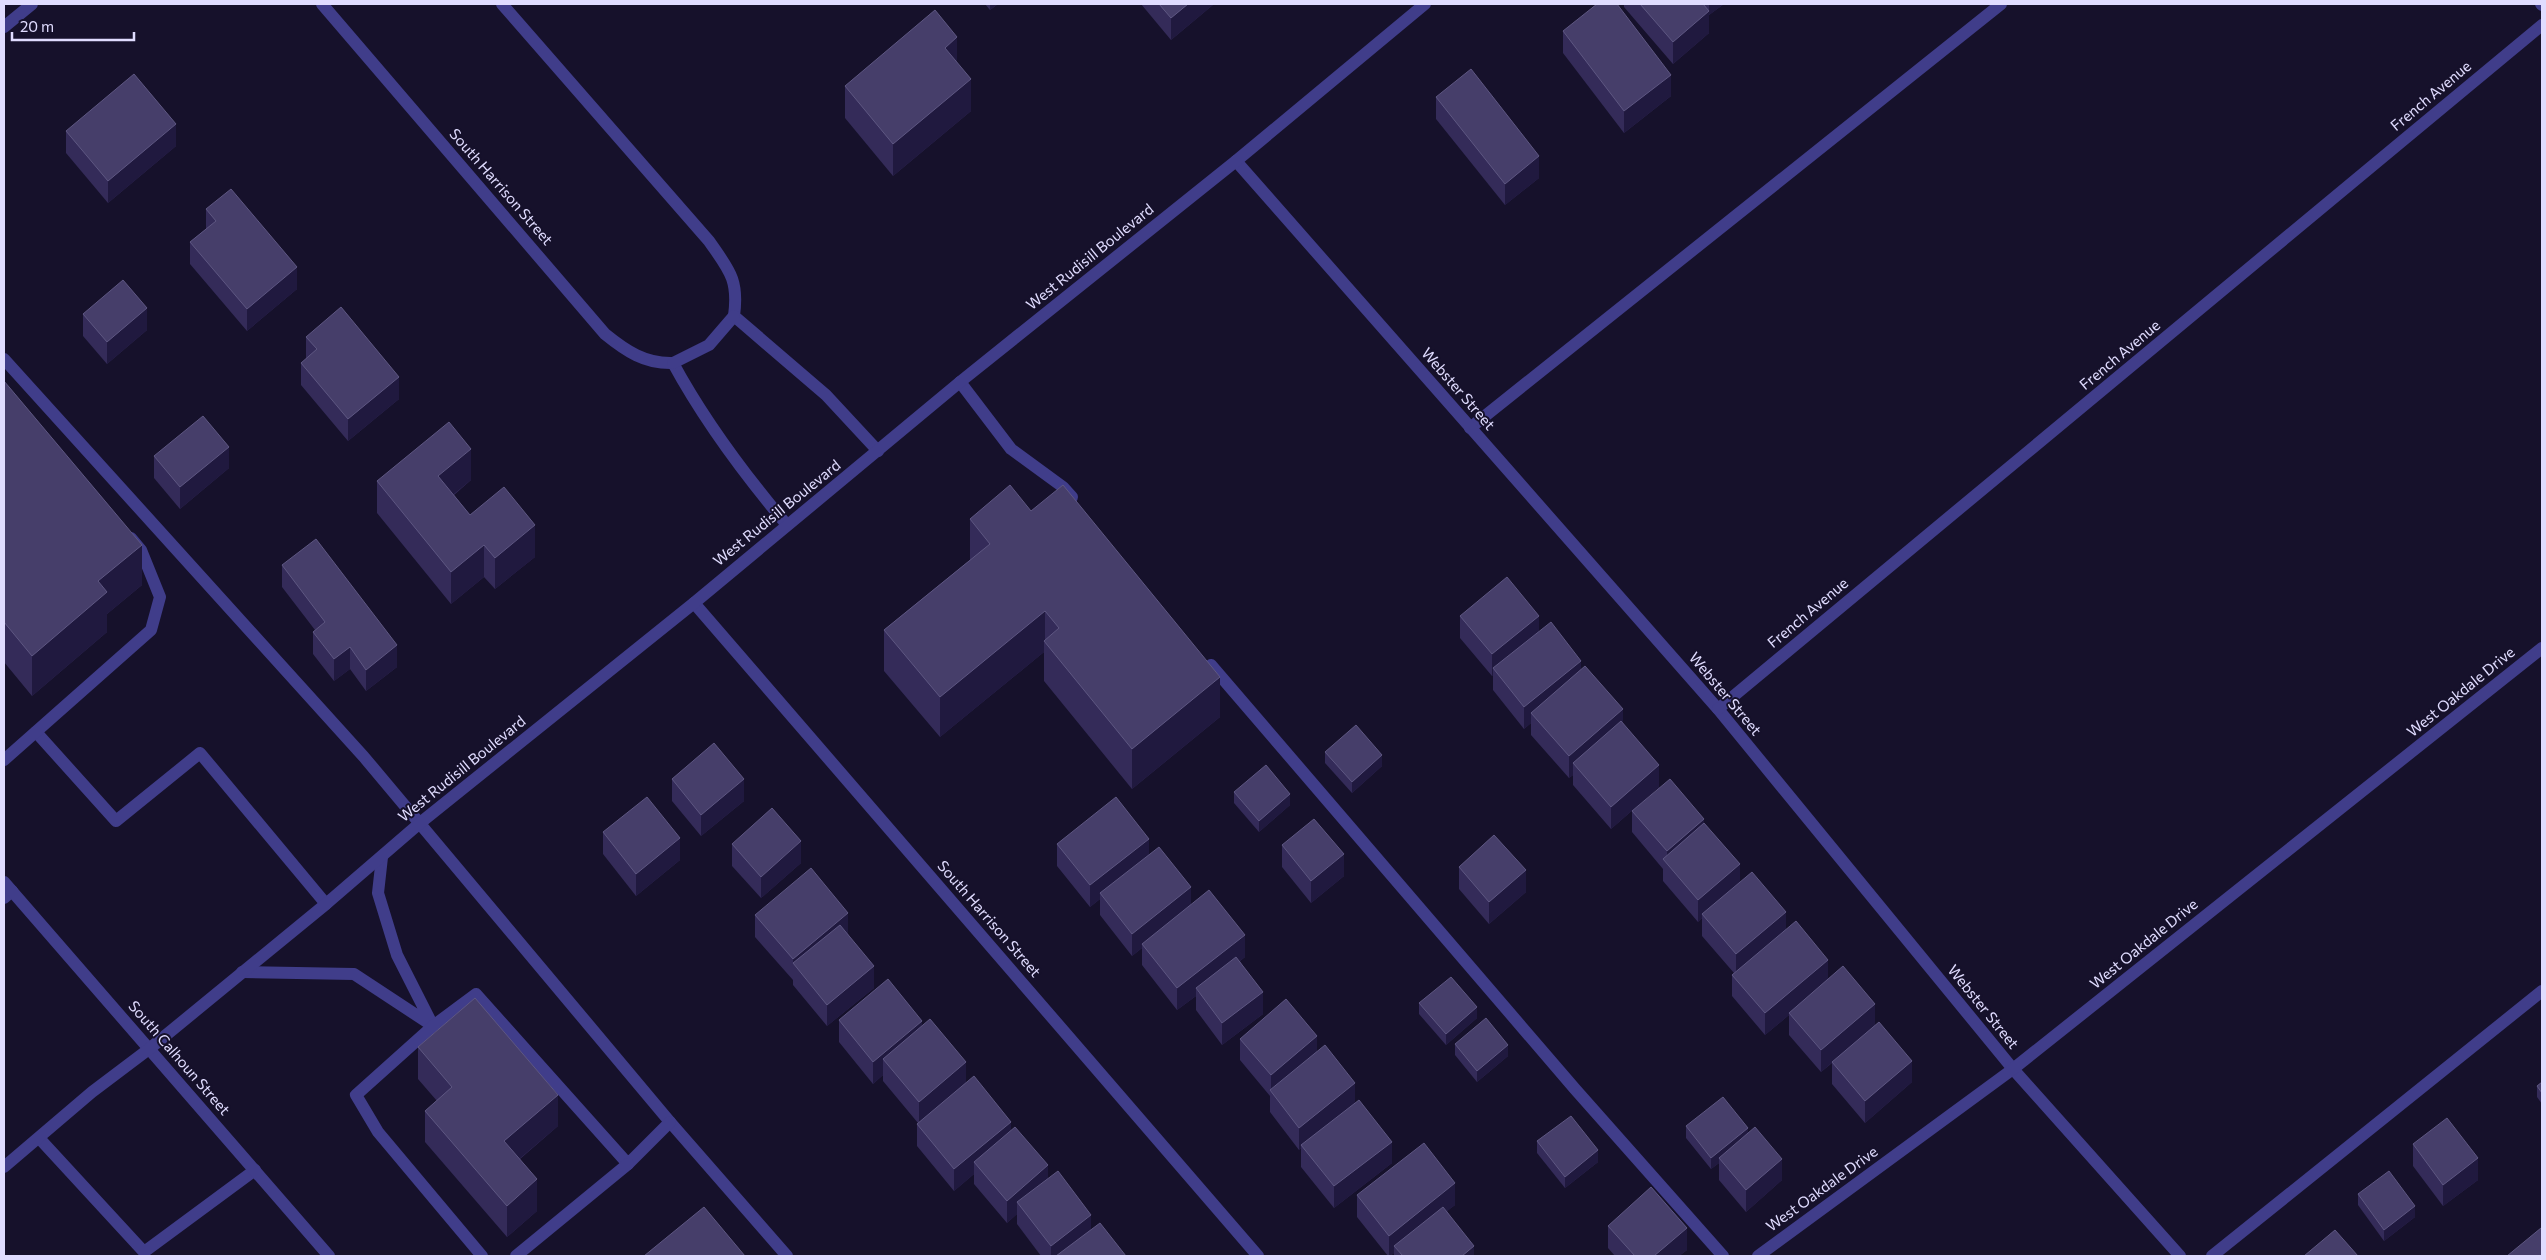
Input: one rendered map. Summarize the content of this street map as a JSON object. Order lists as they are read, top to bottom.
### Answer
{
  "streets": {
    "street": [
      "French Avenue",
      "South Harrison Street",
      "West Rudisill Boulevard",
      "Webster Street",
      "West Oakdale Drive",
      "South Calhoun Street"
    ]
  },
  "crossings": [
    ["French Avenue", "Webster Street"],
    ["South Harrison Street", "West Rudisill Boulevard"],
    ["West Rudisill Boulevard", "Webster Street"],
    ["West Rudisill Boulevard", "South Calhoun Street"],
    ["Webster Street", "West Oakdale Drive"]
  ],
  "scale_bar": "20 m"
}
